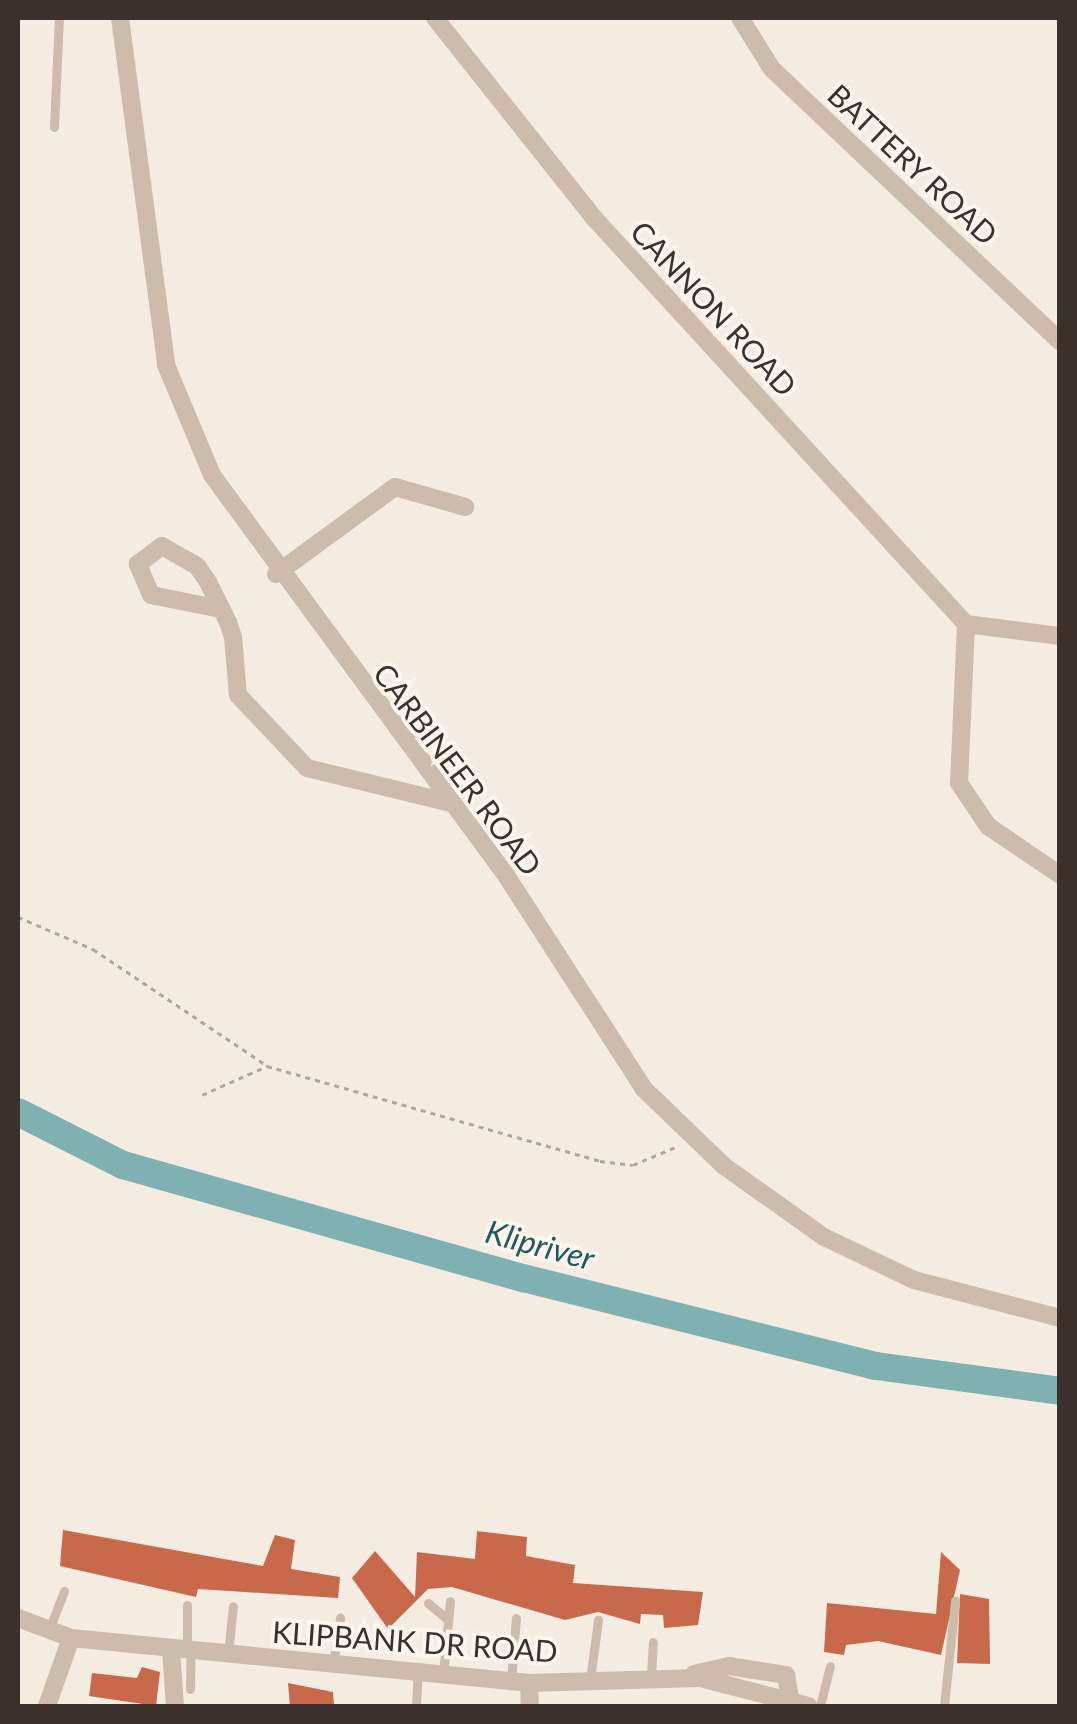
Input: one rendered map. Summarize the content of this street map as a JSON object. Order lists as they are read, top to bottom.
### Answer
{
  "streets": {
    "street": [
      "BATTERY ROAD",
      "CANNON ROAD",
      "CARBINEER ROAD",
      "KLIPBANK DR ROAD"
    ]
  },
  "water": ["Klipriver"]
}
